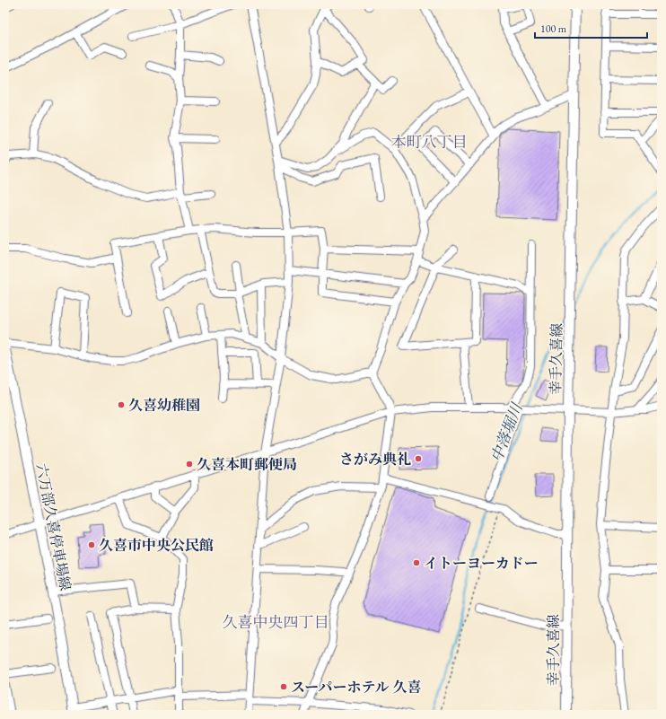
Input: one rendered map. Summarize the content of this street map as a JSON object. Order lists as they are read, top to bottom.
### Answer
{
  "streets": {
    "main road": ["幸手久喜線", "六万部久喜停車場線"]
  },
  "districts": ["本町八丁目", "久喜中央四丁目"],
  "water": ["中落堀川"],
  "places": [
    "久喜幼稚園",
    "さがみ典礼",
    "久喜本町郵便局",
    "久喜市中央公民館",
    "イトーヨーカドー",
    "スーパーホテル 久喜"
  ],
  "scale_bar": "100 m"
}
